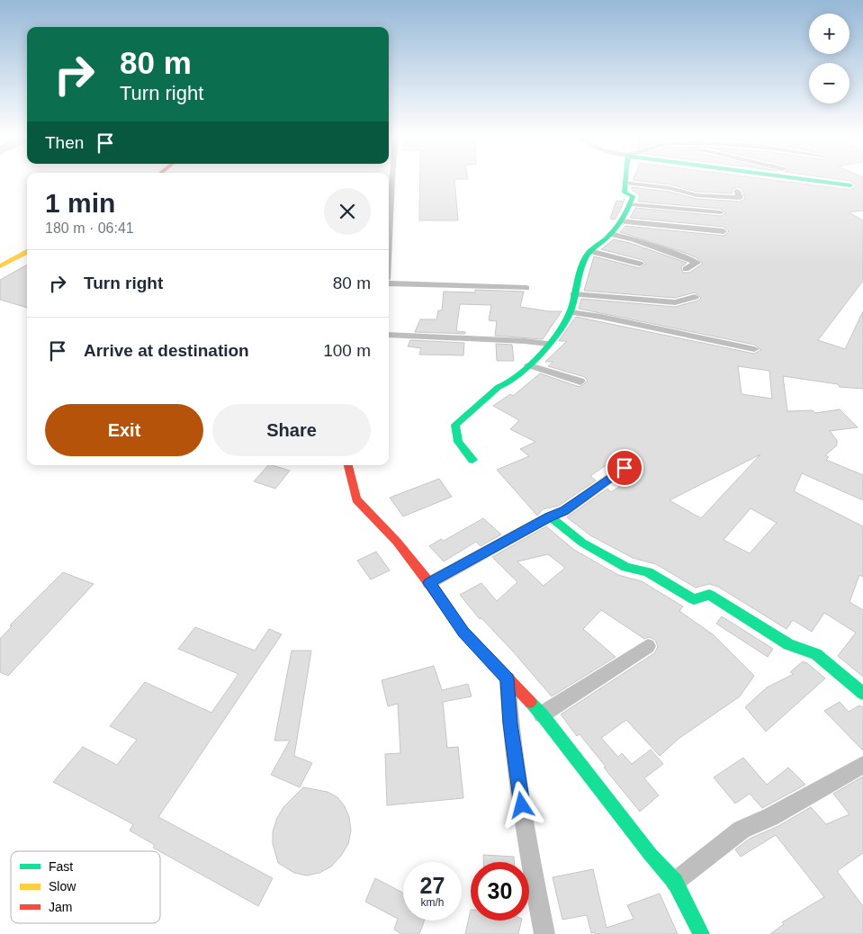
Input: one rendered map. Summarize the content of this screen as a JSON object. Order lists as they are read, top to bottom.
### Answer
{
  "legend": ["Fast", "Slow", "Jam"],
  "page": {
    "map_buttons": ["+", "−"],
    "turn": ["80 m", "Turn right"],
    "then": "Then",
    "heading": ["1 min", "180 m · 06:41"],
    "list": [
      {
        "name": "Turn right",
        "value": "80 m"
      },
      {
        "name": "Arrive at destination",
        "value": "100 m"
      }
    ],
    "buttons": ["Exit", "Share"],
    "speed": "27 km/h",
    "limit": "30"
  }
}
